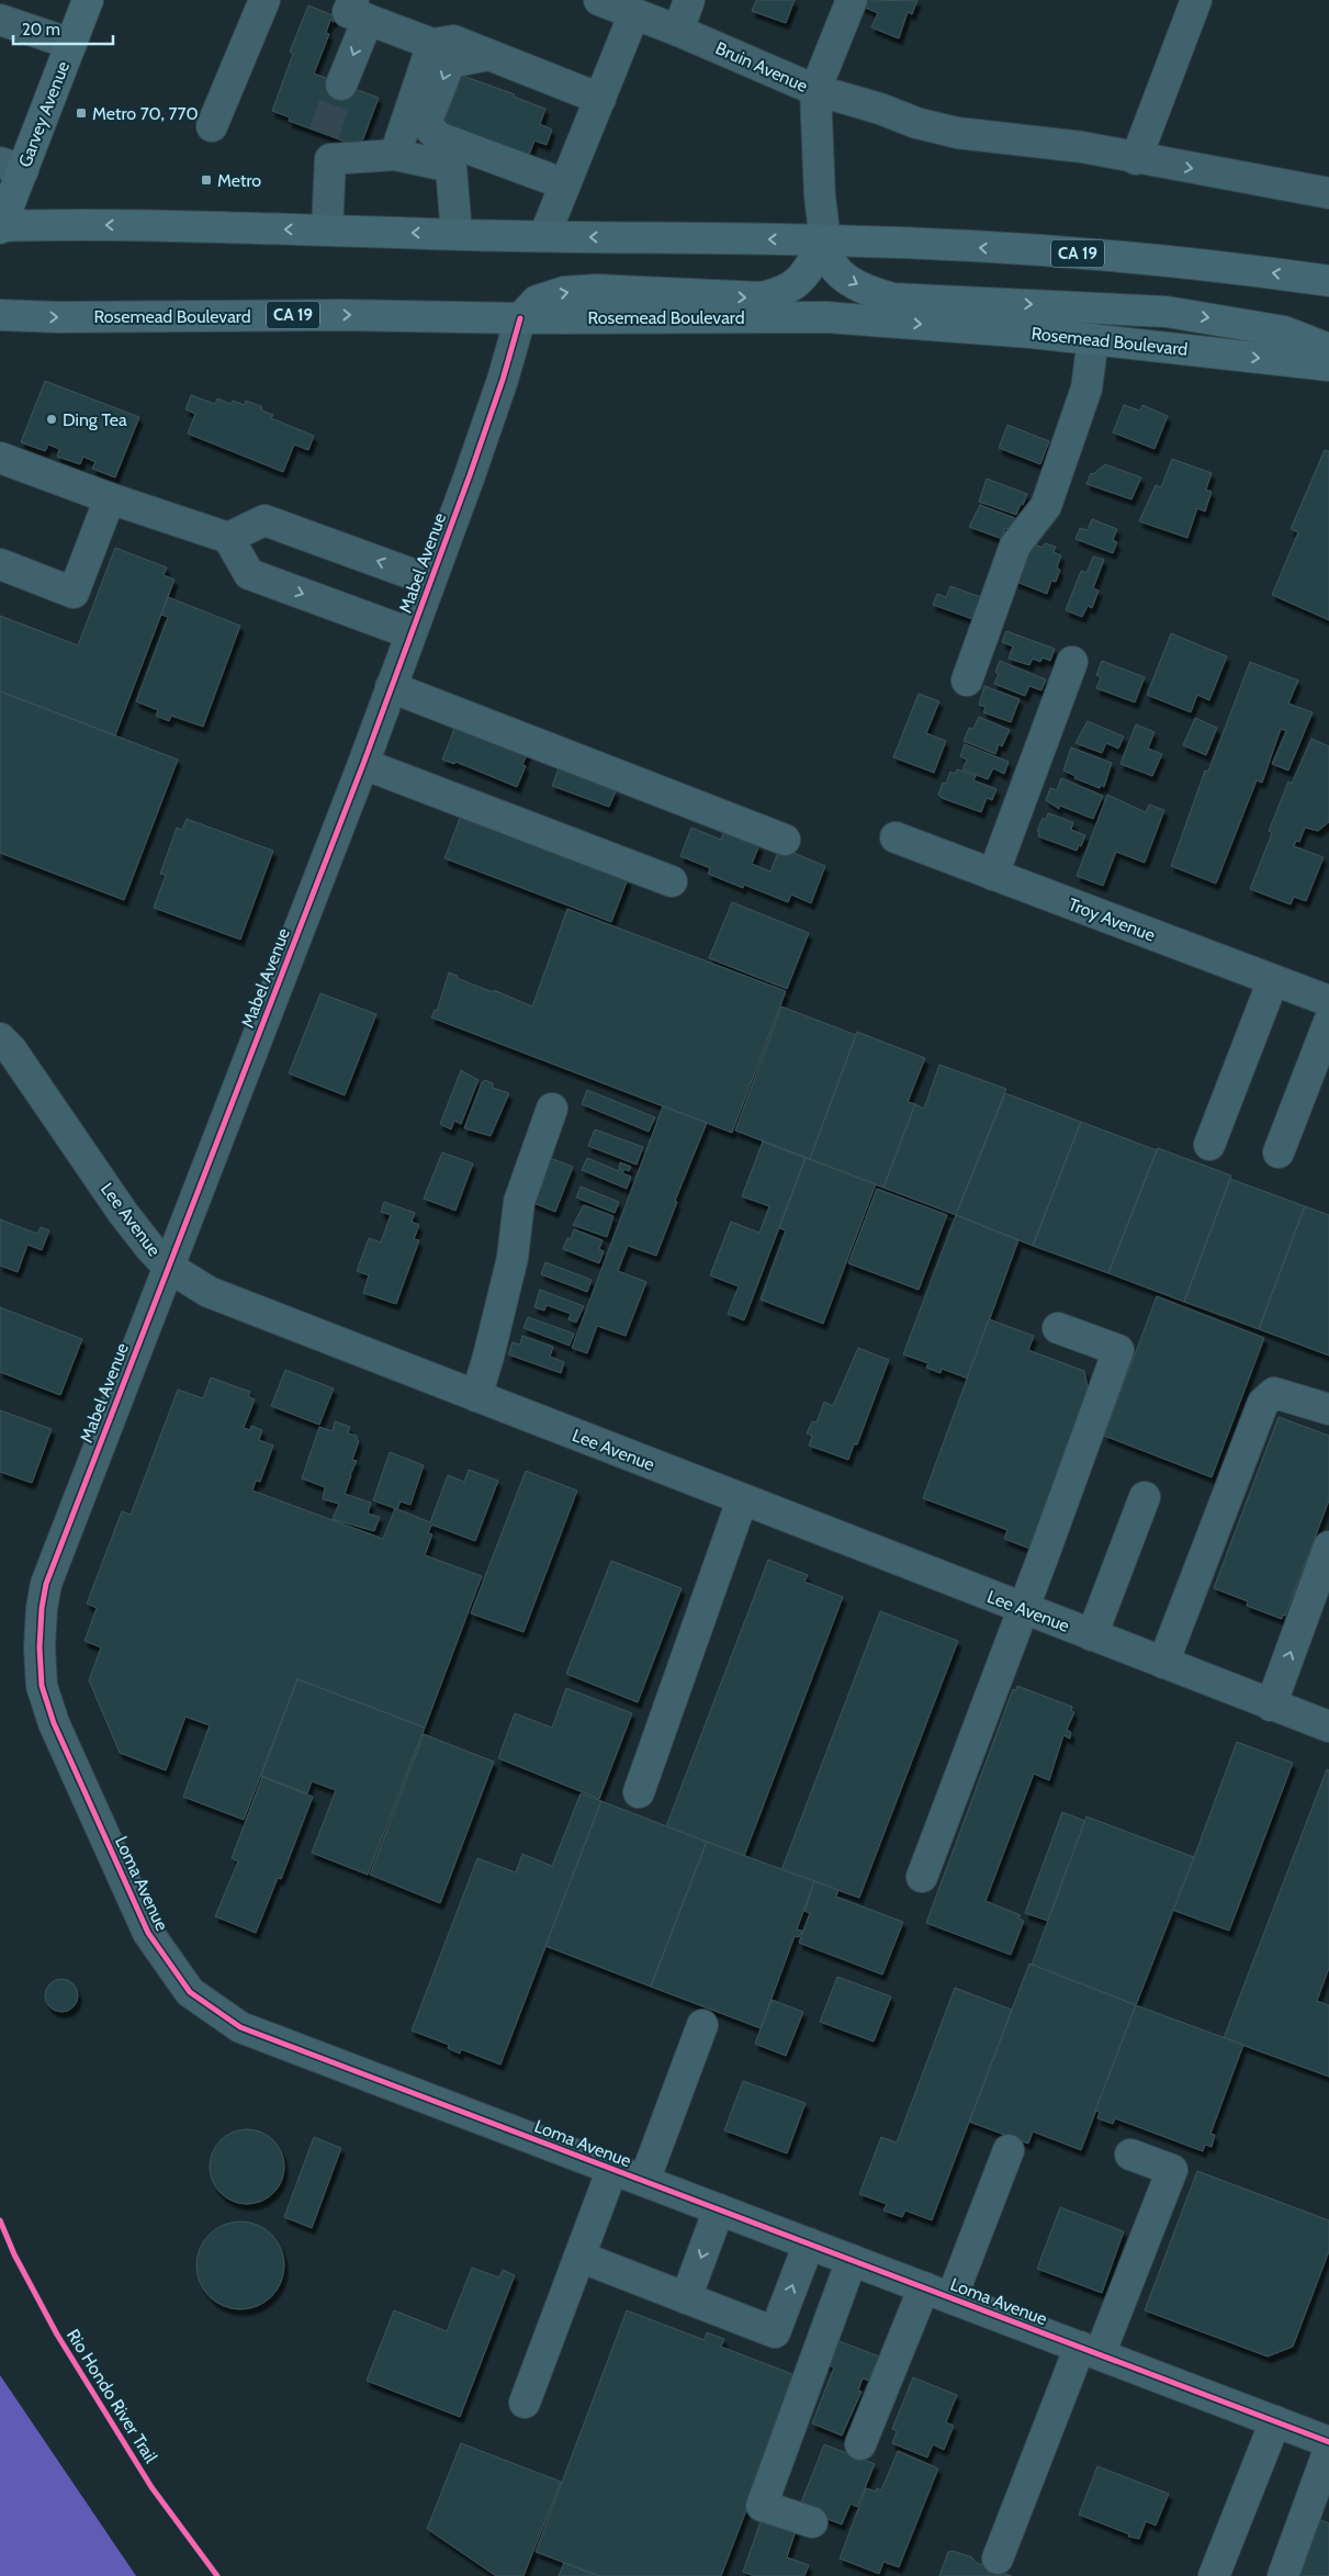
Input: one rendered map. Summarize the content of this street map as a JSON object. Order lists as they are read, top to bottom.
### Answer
{
  "streets": {
    "main road": ["Garvey Avenue", "CA 19", "Rosemead Boulevard"],
    "street": [
      "Bruin Avenue",
      "Mabel Avenue",
      "Troy Avenue",
      "Lee Avenue",
      "Loma Avenue"
    ],
    "cycle path": ["Rio Hondo River Trail"]
  },
  "crossings": [
    ["Bruin Avenue", "CA 19"],
    ["Garvey Avenue", "CA 19"],
    ["Rosemead Boulevard", "Mabel Avenue"],
    ["Mabel Avenue", "Lee Avenue"],
    ["Mabel Avenue", "Loma Avenue"]
  ],
  "places": {
    "transit": ["Metro 70, 770", "Metro"],
    "other": ["Ding Tea"]
  },
  "scale_bar": "20 m"
}
